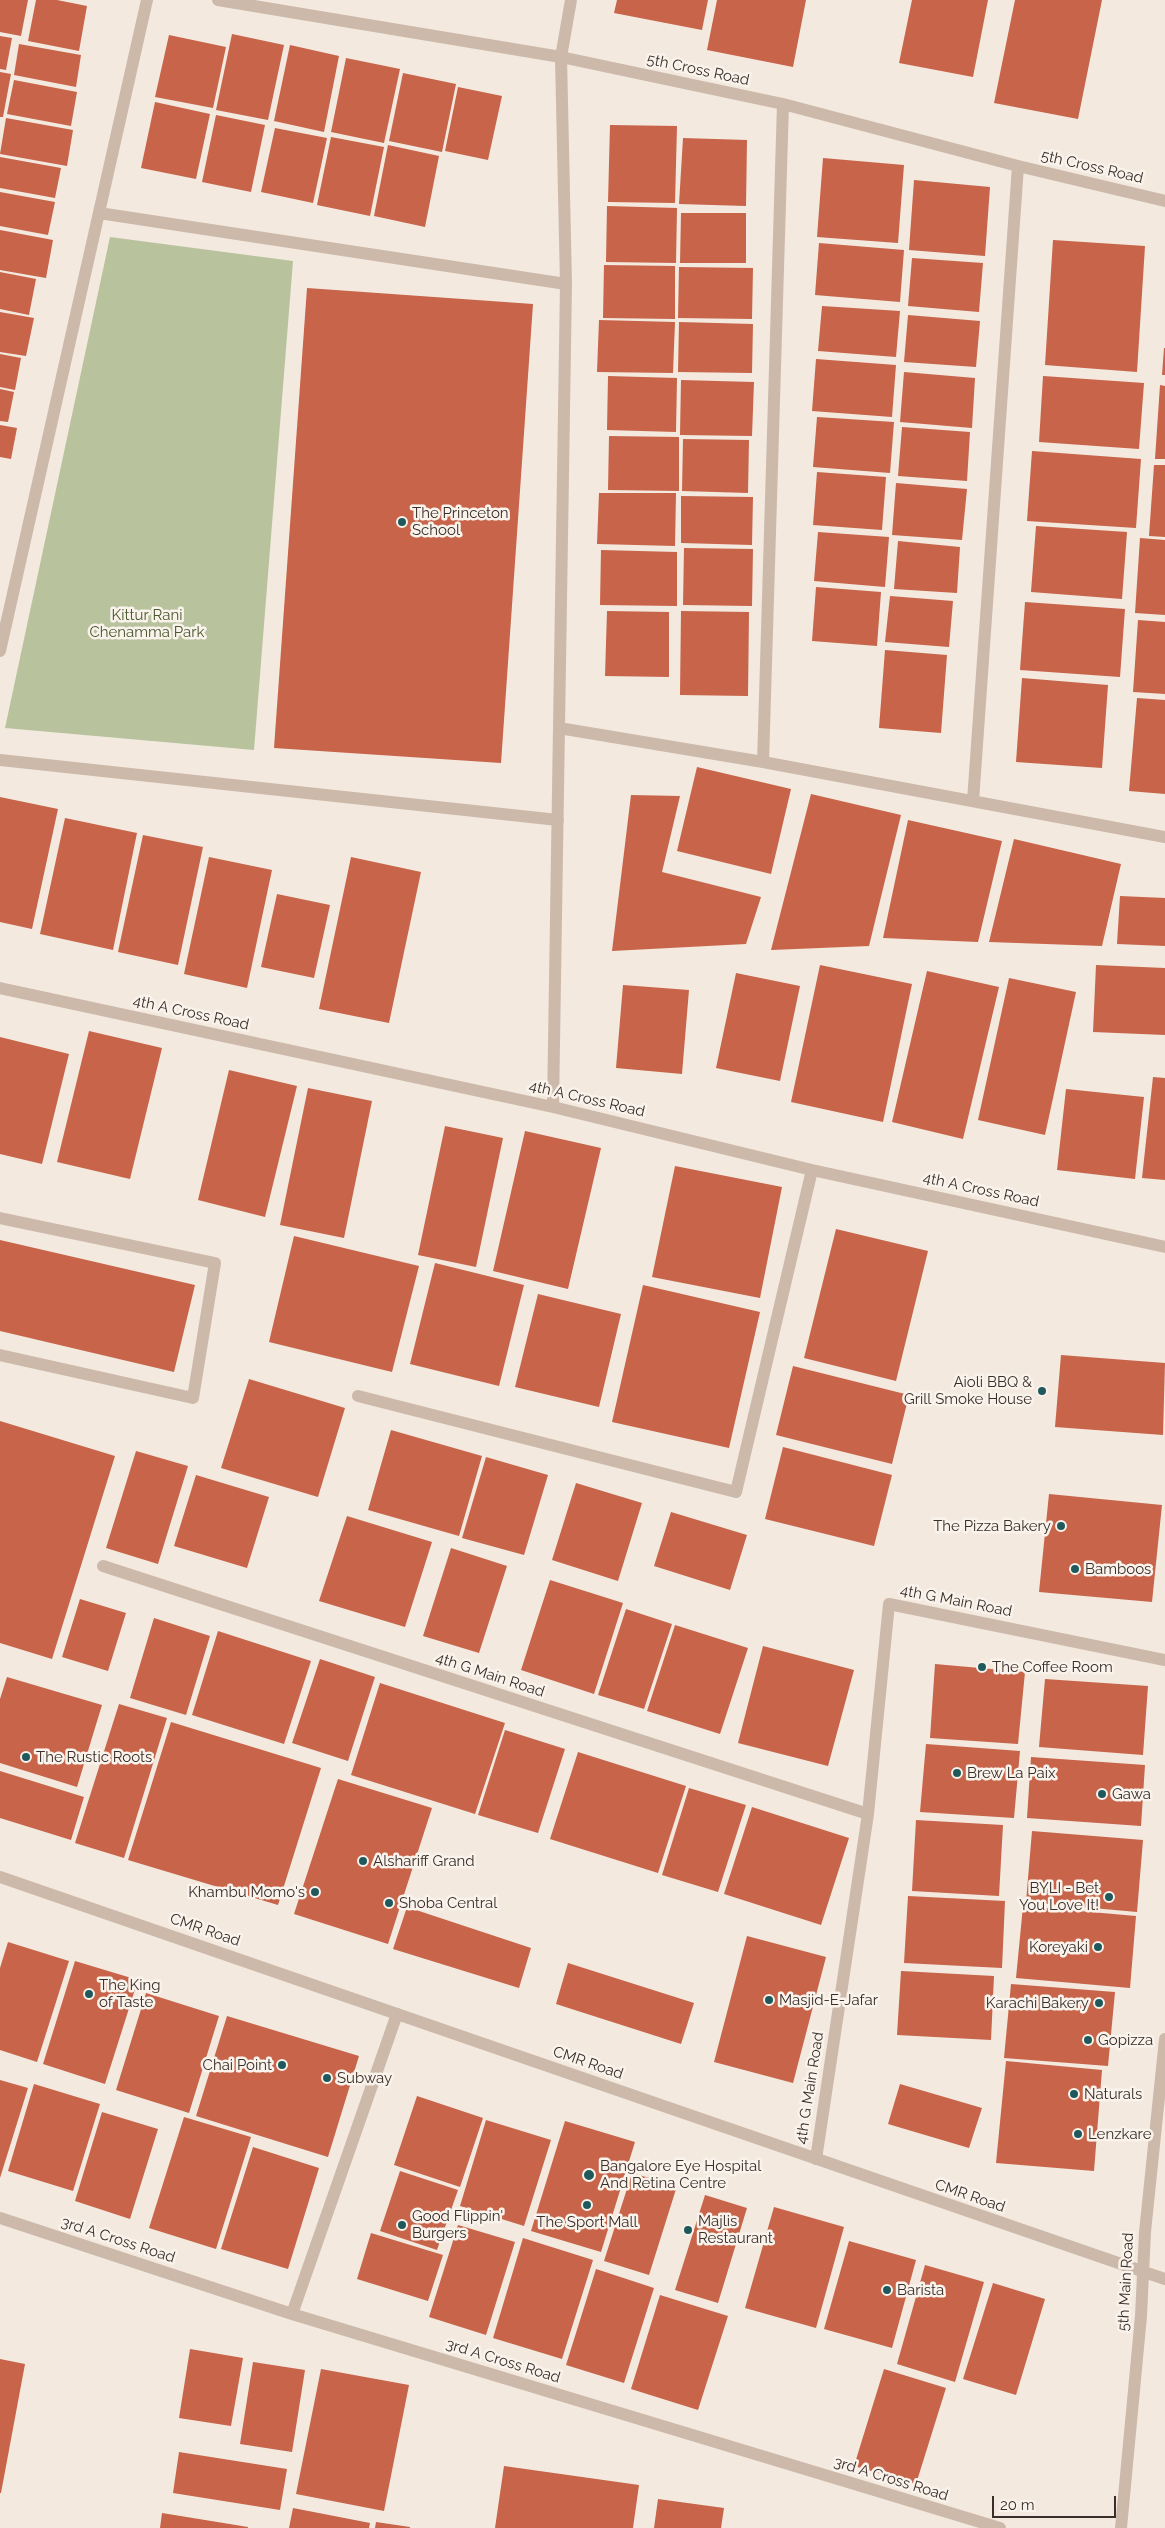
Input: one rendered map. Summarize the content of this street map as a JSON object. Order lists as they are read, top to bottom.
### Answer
{
  "streets": {
    "street": [
      "5th Cross Road",
      "4th A Cross Road",
      "4th G Main Road",
      "CMR Road",
      "3rd A Cross Road",
      "5th Main Road"
    ]
  },
  "crossings": [
    ["4th G Main Road", "CMR Road"],
    ["CMR Road", "5th Main Road"]
  ],
  "parks": ["Kittur Rani Chenamma Park"],
  "places": [
    "The Princeton School",
    "Aioli BBQ & Grill Smoke House",
    "The Pizza Bakery",
    "Bamboos",
    "The Coffee Room",
    "The Rustic Roots",
    "Brew La Paix",
    "Gawa",
    "Alshariff Grand",
    "Khambu Momo's",
    "BYLI - Bet You Love It!",
    "Shoba Central",
    "Koreyaki",
    "The King of Taste",
    "Masjid-E-Jafar",
    "Karachi Bakery",
    "Gopizza",
    "Chai Point",
    "Subway",
    "Naturals",
    "Lenzkare",
    "Bangalore Eye Hospital And Retina Centre",
    "The Sport Mall",
    "Good Flippin' Burgers",
    "Majlis Restaurant",
    "Barista"
  ],
  "scale_bar": "20 m"
}
